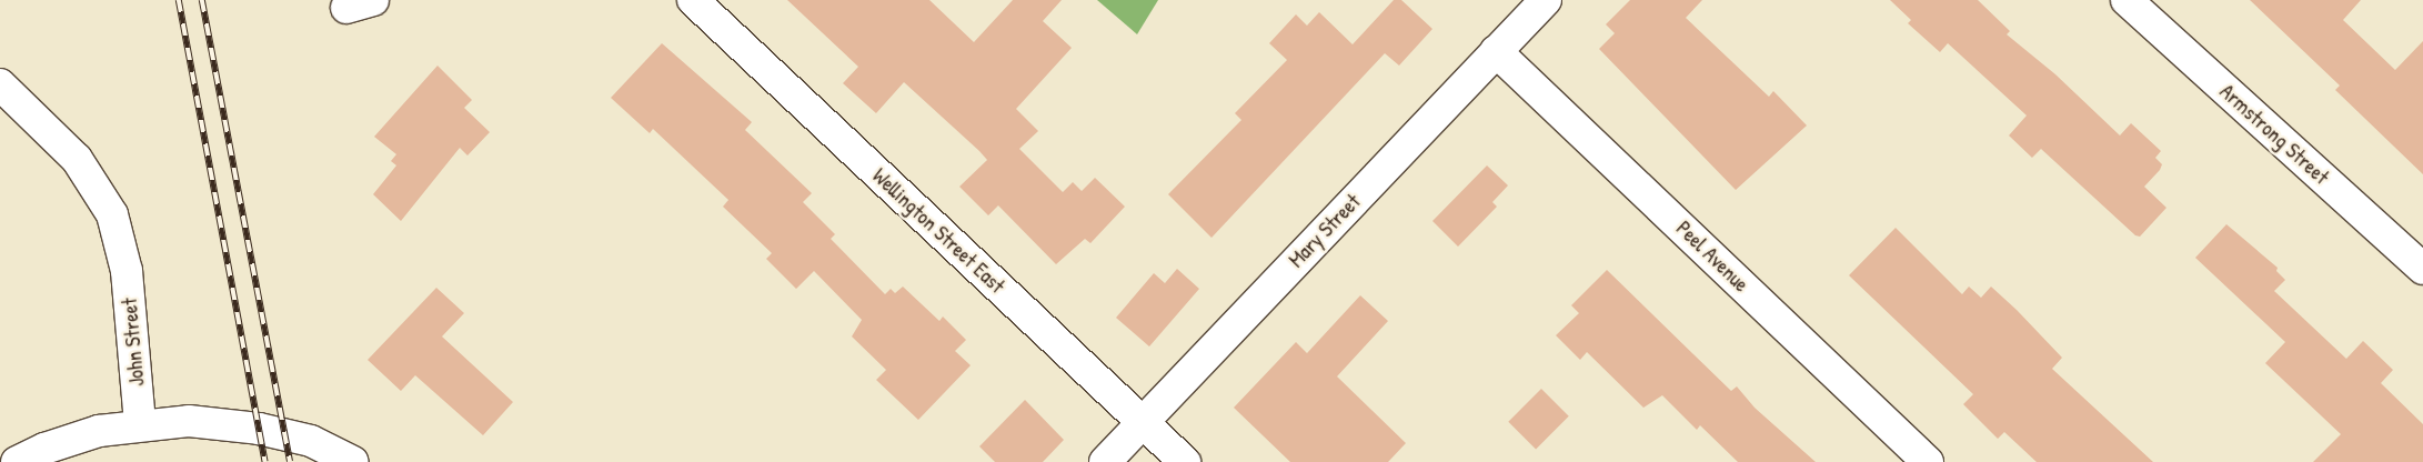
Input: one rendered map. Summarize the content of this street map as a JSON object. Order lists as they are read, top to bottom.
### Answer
{
  "streets": {
    "street": [
      "Armstrong Street",
      "Wellington Street East",
      "Mary Street",
      "Peel Avenue",
      "John Street"
    ]
  },
  "crossings": [
    ["Wellington Street East", "Mary Street"],
    ["Mary Street", "Peel Avenue"]
  ]
}
